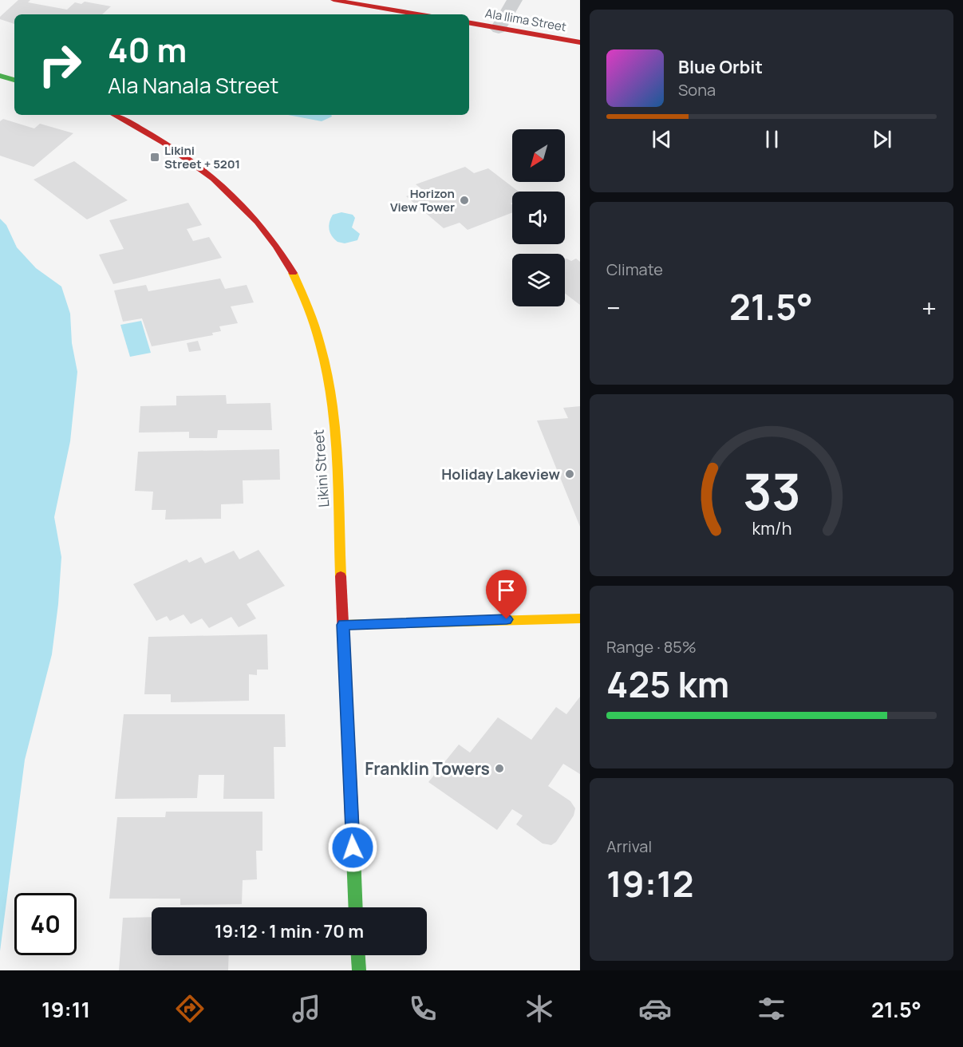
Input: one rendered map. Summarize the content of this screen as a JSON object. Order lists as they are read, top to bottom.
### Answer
{
  "streets": {
    "street": ["Ala Ilima Street", "Likini Street"]
  },
  "places": {
    "transit": ["Likini Street + 5201"],
    "other": ["Horizon View Tower", "Holiday Lakeview", "Franklin Towers"]
  },
  "north": "bottom left",
  "page": {
    "turn": ["40 m", "Ala Nanala Street"],
    "song": ["Blue Orbit", "Sona"],
    "tile": [
      "Climate",
      ["Range · 85%", "425 km"],
      ["Arrival", "19:12"]
    ],
    "heat": ["−", "21.5°", "+"],
    "limit": "40",
    "trip": "19:12 · 1 min · 70 m",
    "tabs": ["19:11", "21.5°"],
    "gauge": ["33", "km/h"]
  }
}
